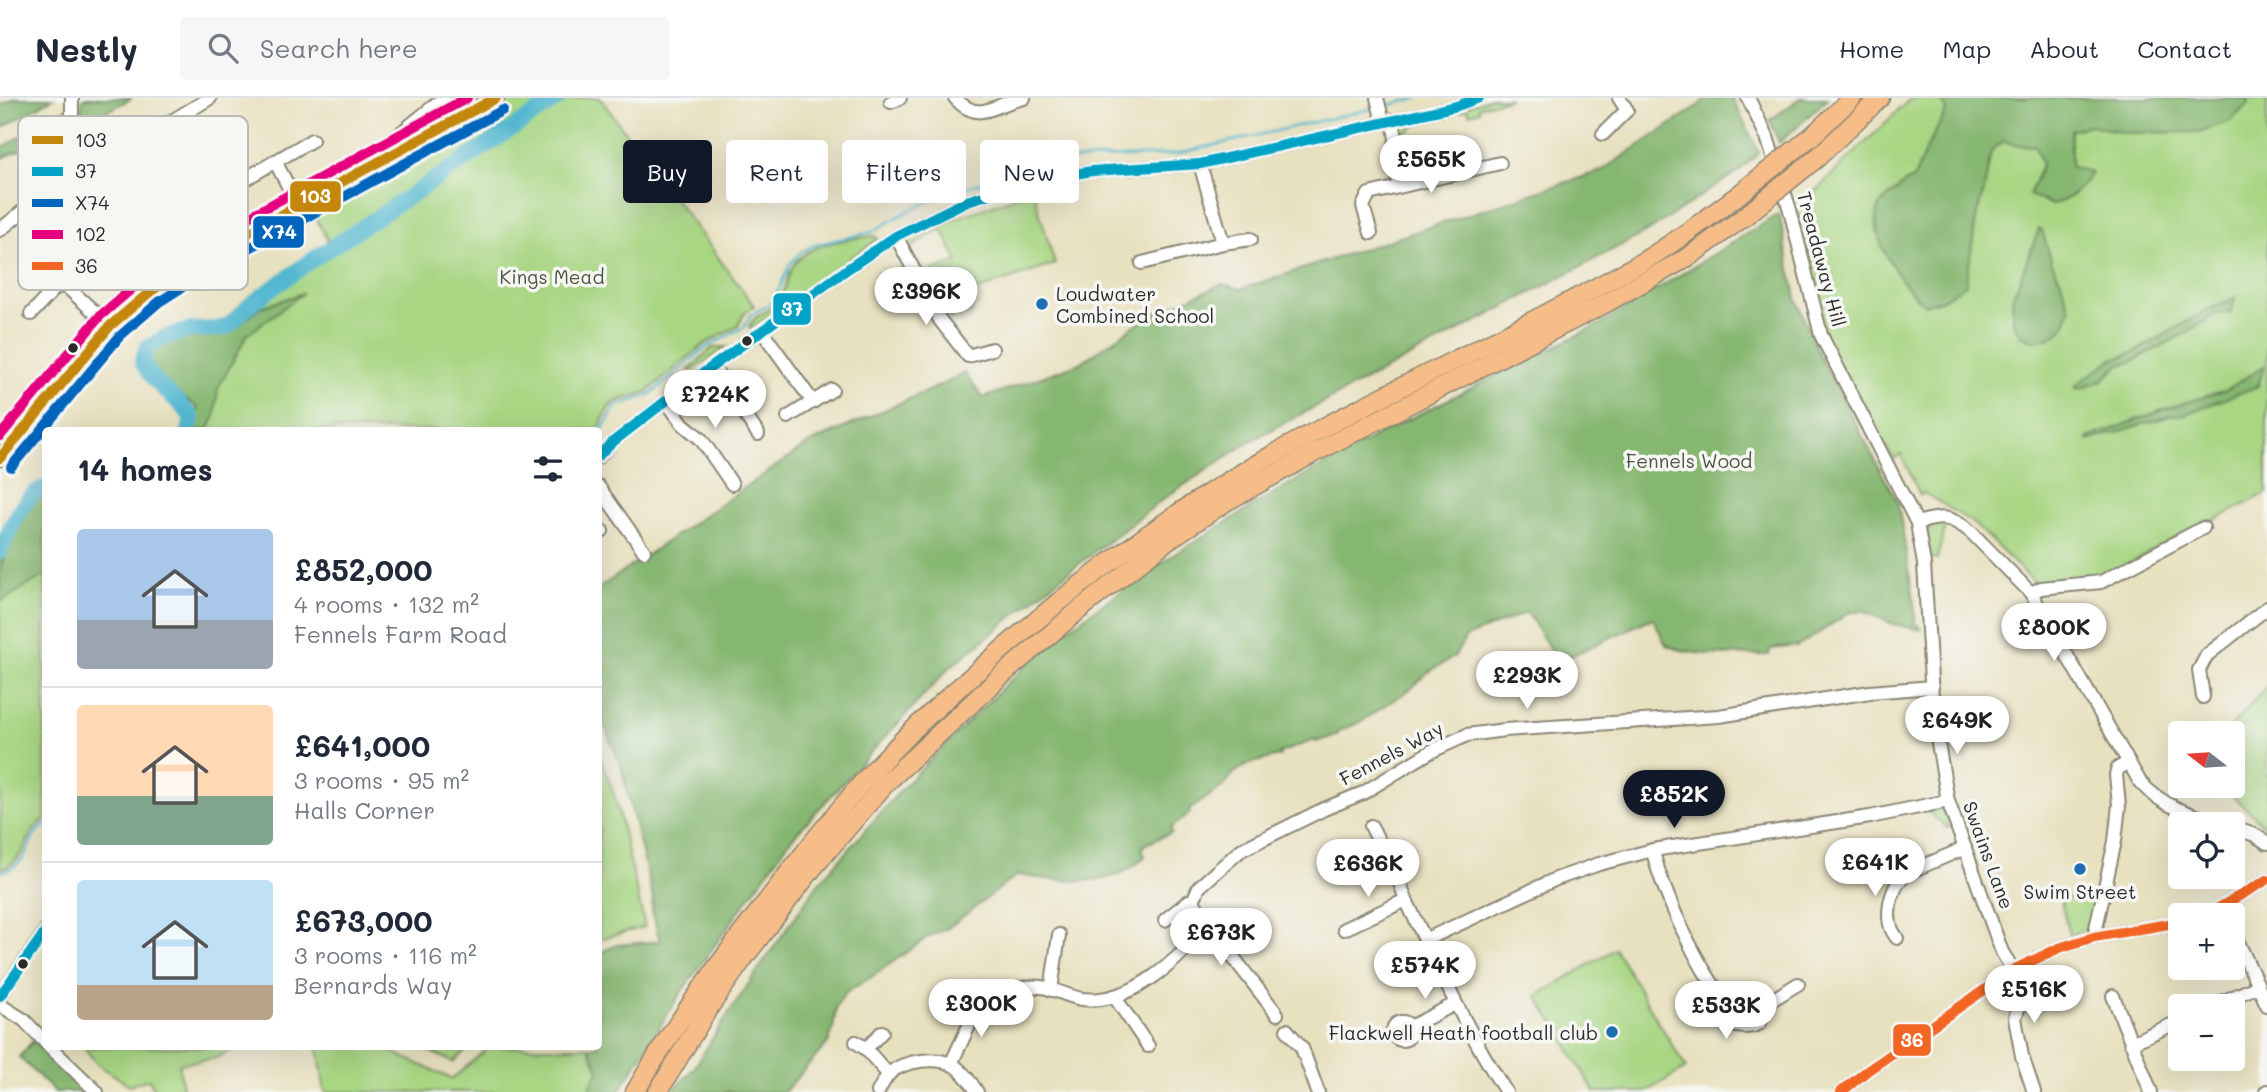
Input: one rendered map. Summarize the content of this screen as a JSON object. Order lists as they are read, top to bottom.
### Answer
{
  "streets": {
    "street": ["Treadaway Hill", "Fennels Way", "Swains Lane"]
  },
  "crossings": [
    ["Treadaway Hill", "Swains Lane"],
    ["Fennels Way", "Swains Lane"]
  ],
  "parks": ["Kings Mead", "Fennels Wood"],
  "places": ["Loudwater Combined School", "Swim Street", "Flackwell Heath football club"],
  "lines": [
    "transit line 103",
    "transit line 37",
    "transit line 102",
    "transit line X74",
    "transit line 36"
  ],
  "legend": [
    "103",
    "37",
    "X74",
    "102",
    "36"
  ],
  "north": "left",
  "page": {
    "header": "Nestly",
    "search": "Search here",
    "nav": [
      "Home",
      "Map",
      "About",
      "Contact"
    ],
    "price": [
      "£565K",
      "£396K",
      "£724K",
      "£800K",
      "£293K",
      "£649K",
      "£852K",
      "£641K",
      "£636K",
      "£673K",
      "£574K",
      "£516K",
      "£300K",
      "£533K"
    ],
    "chip": [
      "Buy",
      "Rent",
      "Filters",
      "New"
    ],
    "heading": "14 homes",
    "list": [
      {
        "name": "£852,000",
        "note": "4 rooms · 132 m² · Fennels Farm Road"
      },
      {
        "name": "£641,000",
        "note": "3 rooms · 95 m² · Halls Corner"
      },
      {
        "name": "£673,000",
        "note": "3 rooms · 116 m² · Bernards Way"
      }
    ],
    "map_buttons": ["+", "−"]
  }
}
